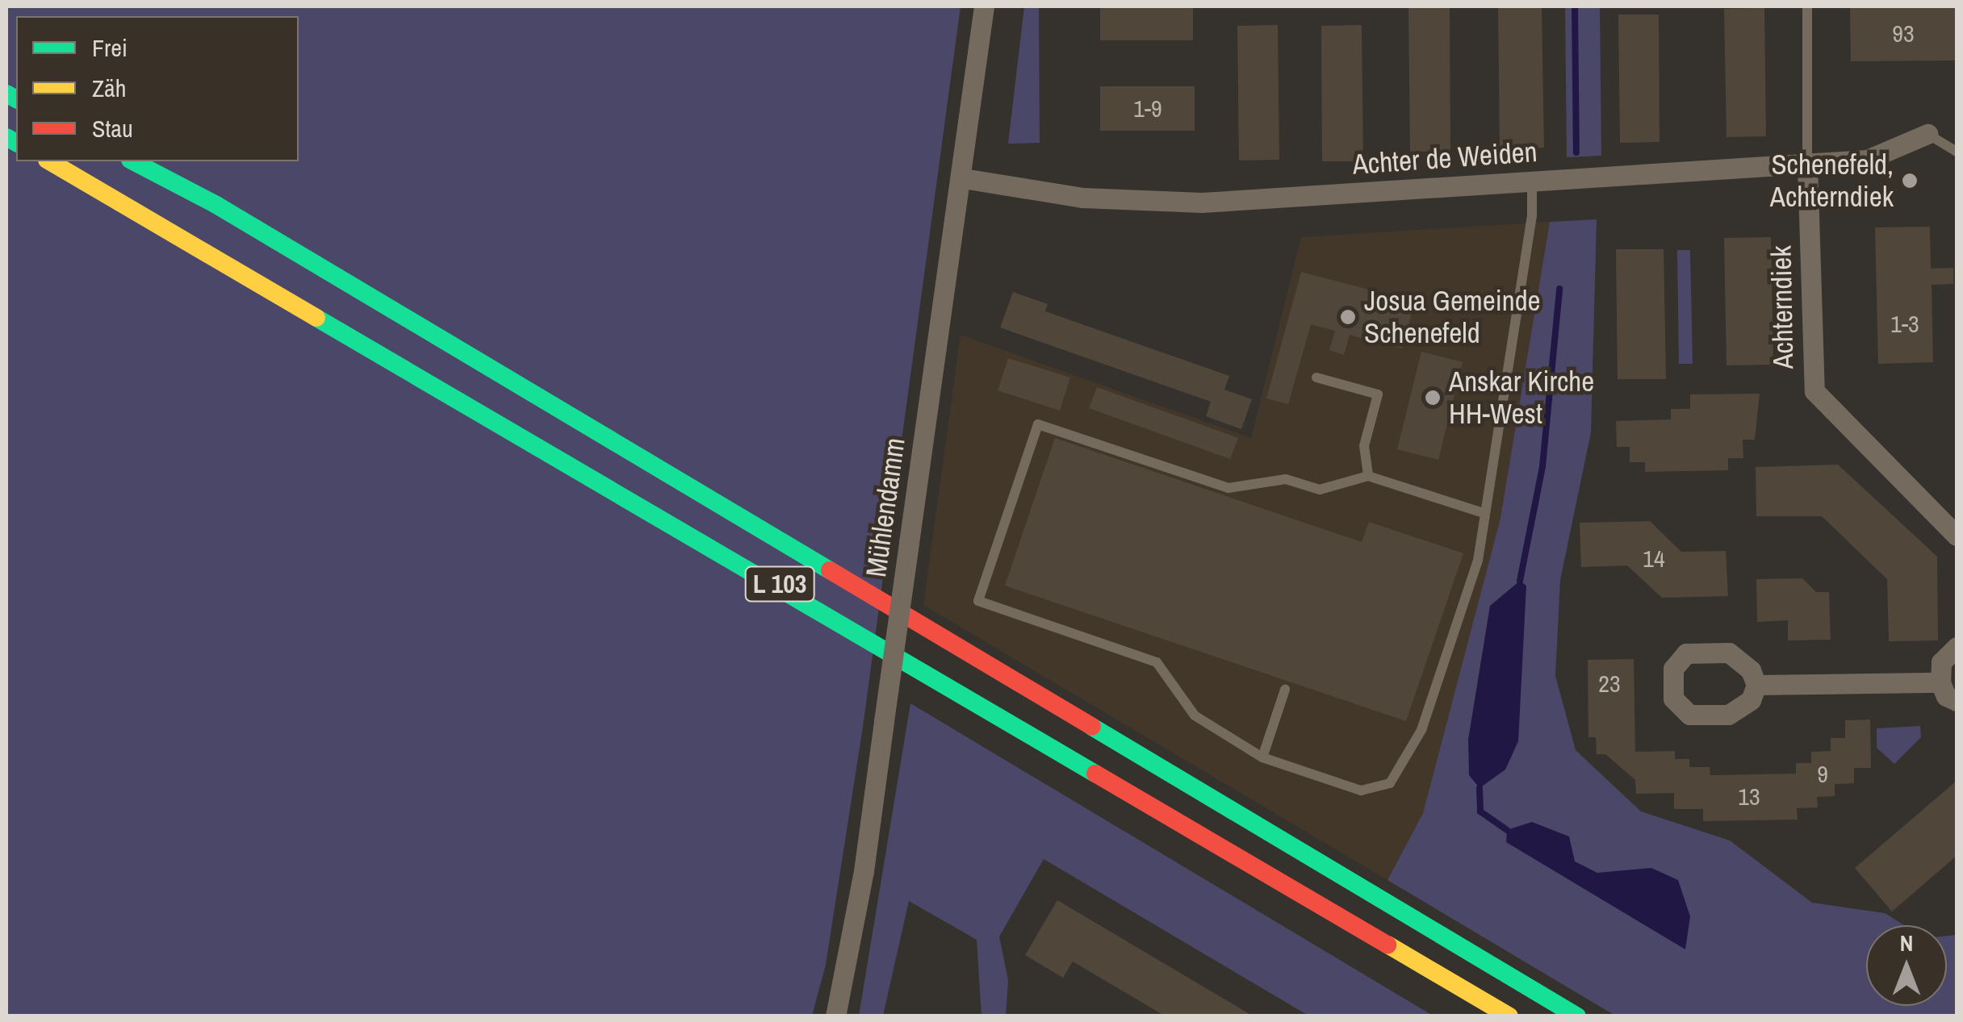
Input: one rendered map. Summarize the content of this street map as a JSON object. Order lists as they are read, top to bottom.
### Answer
{
  "streets": {
    "highway": ["L 103"],
    "street": ["Achter de Weiden", "Achterndiek", "Mühlendamm"]
  },
  "crossings": [
    ["Achter de Weiden", "Achterndiek"],
    ["Achter de Weiden", "Mühlendamm"]
  ],
  "places": ["Schenefeld, Achterndiek", "Josua Gemeinde Schenefeld", "Anskar Kirche HH-West"],
  "house_numbers": [
    "93",
    "1-9",
    "1-3",
    "14",
    "23",
    "9",
    "13"
  ],
  "legend": ["Frei", "Zäh", "Stau"],
  "north": "top"
}
